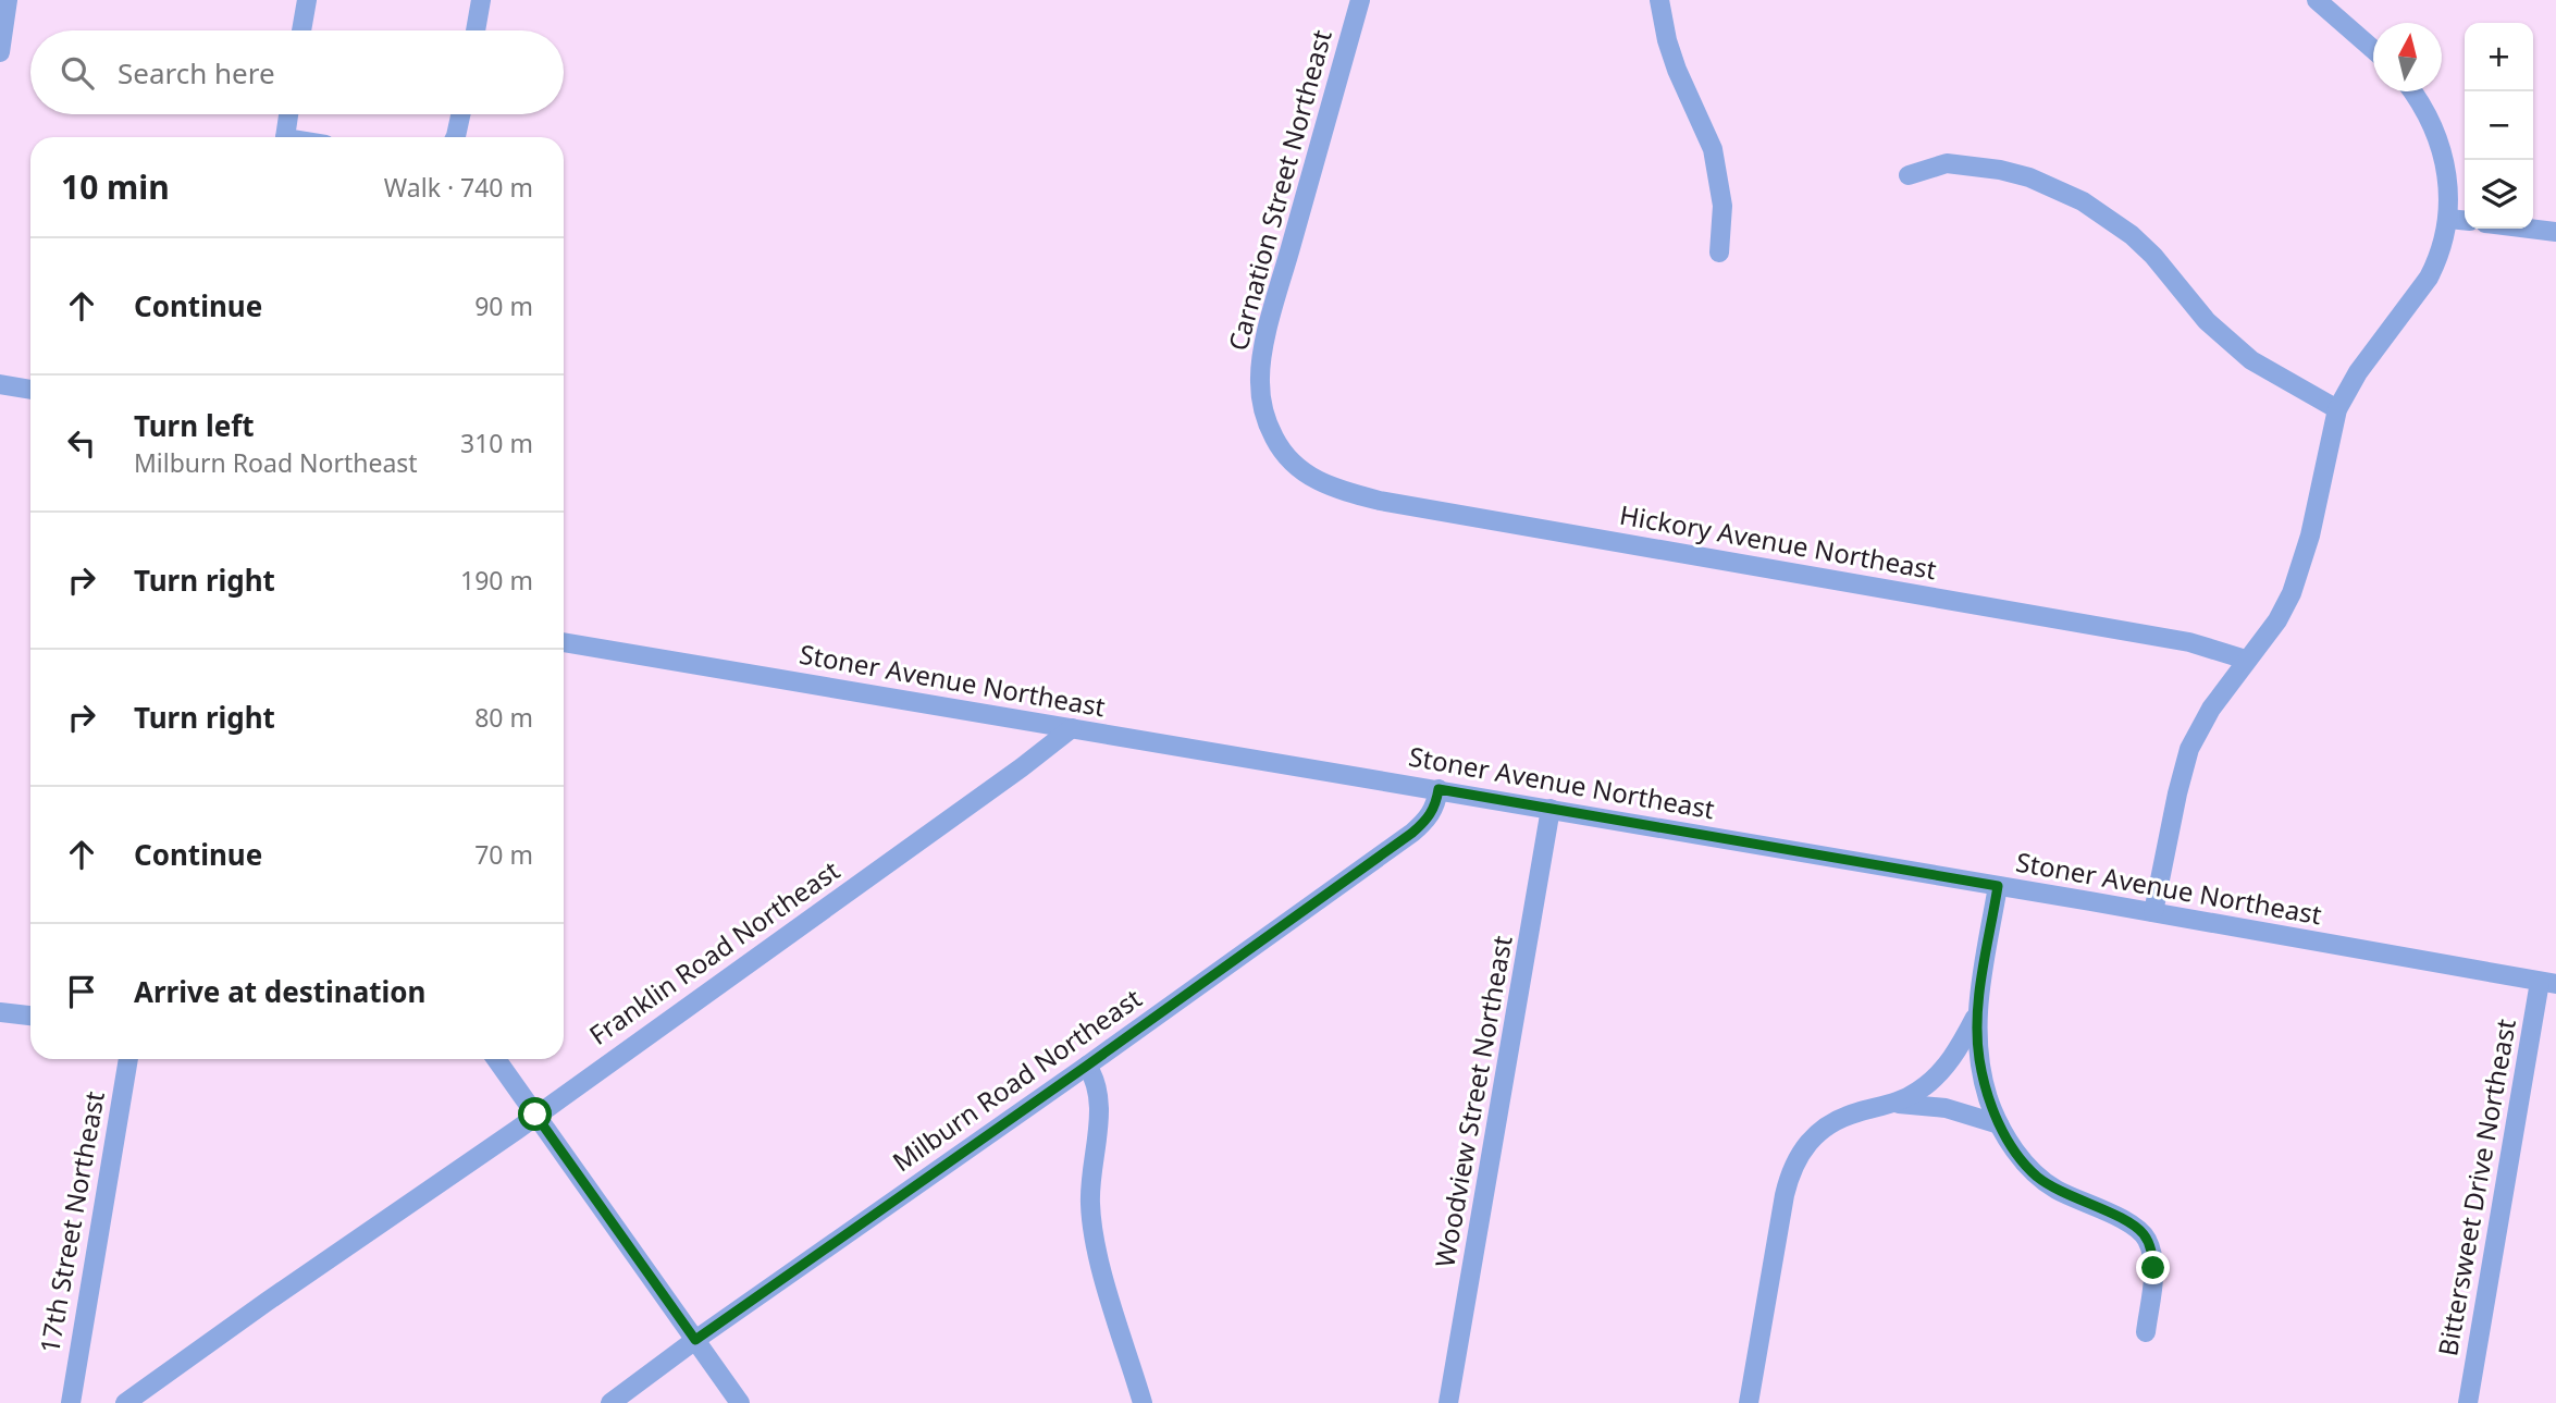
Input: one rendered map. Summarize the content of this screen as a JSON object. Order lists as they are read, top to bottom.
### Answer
{
  "streets": {
    "street": [
      "Carnation Street Northeast",
      "Hickory Avenue Northeast",
      "Stoner Avenue Northeast",
      "Franklin Road Northeast",
      "Milburn Road Northeast",
      "Woodview Street Northeast",
      "Bittersweet Drive Northeast",
      "17th Street Northeast"
    ]
  },
  "crossings": [
    ["Carnation Street Northeast", "Hickory Avenue Northeast"],
    ["Stoner Avenue Northeast", "Franklin Road Northeast"],
    ["Stoner Avenue Northeast", "Milburn Road Northeast"],
    ["Stoner Avenue Northeast", "Woodview Street Northeast"],
    ["Stoner Avenue Northeast", "Bittersweet Drive Northeast"]
  ],
  "north": "top",
  "page": {
    "map_buttons": ["+", "−"],
    "search": "Search here",
    "heading": ["10 min", "Walk · 740 m"],
    "list": [
      ["Continue", "90 m"],
      ["Turn left", "Milburn Road Northeast", "310 m"],
      ["Turn right", "190 m"],
      ["Turn right", "80 m"],
      ["Continue", "70 m"],
      "Arrive at destination"
    ]
  }
}
